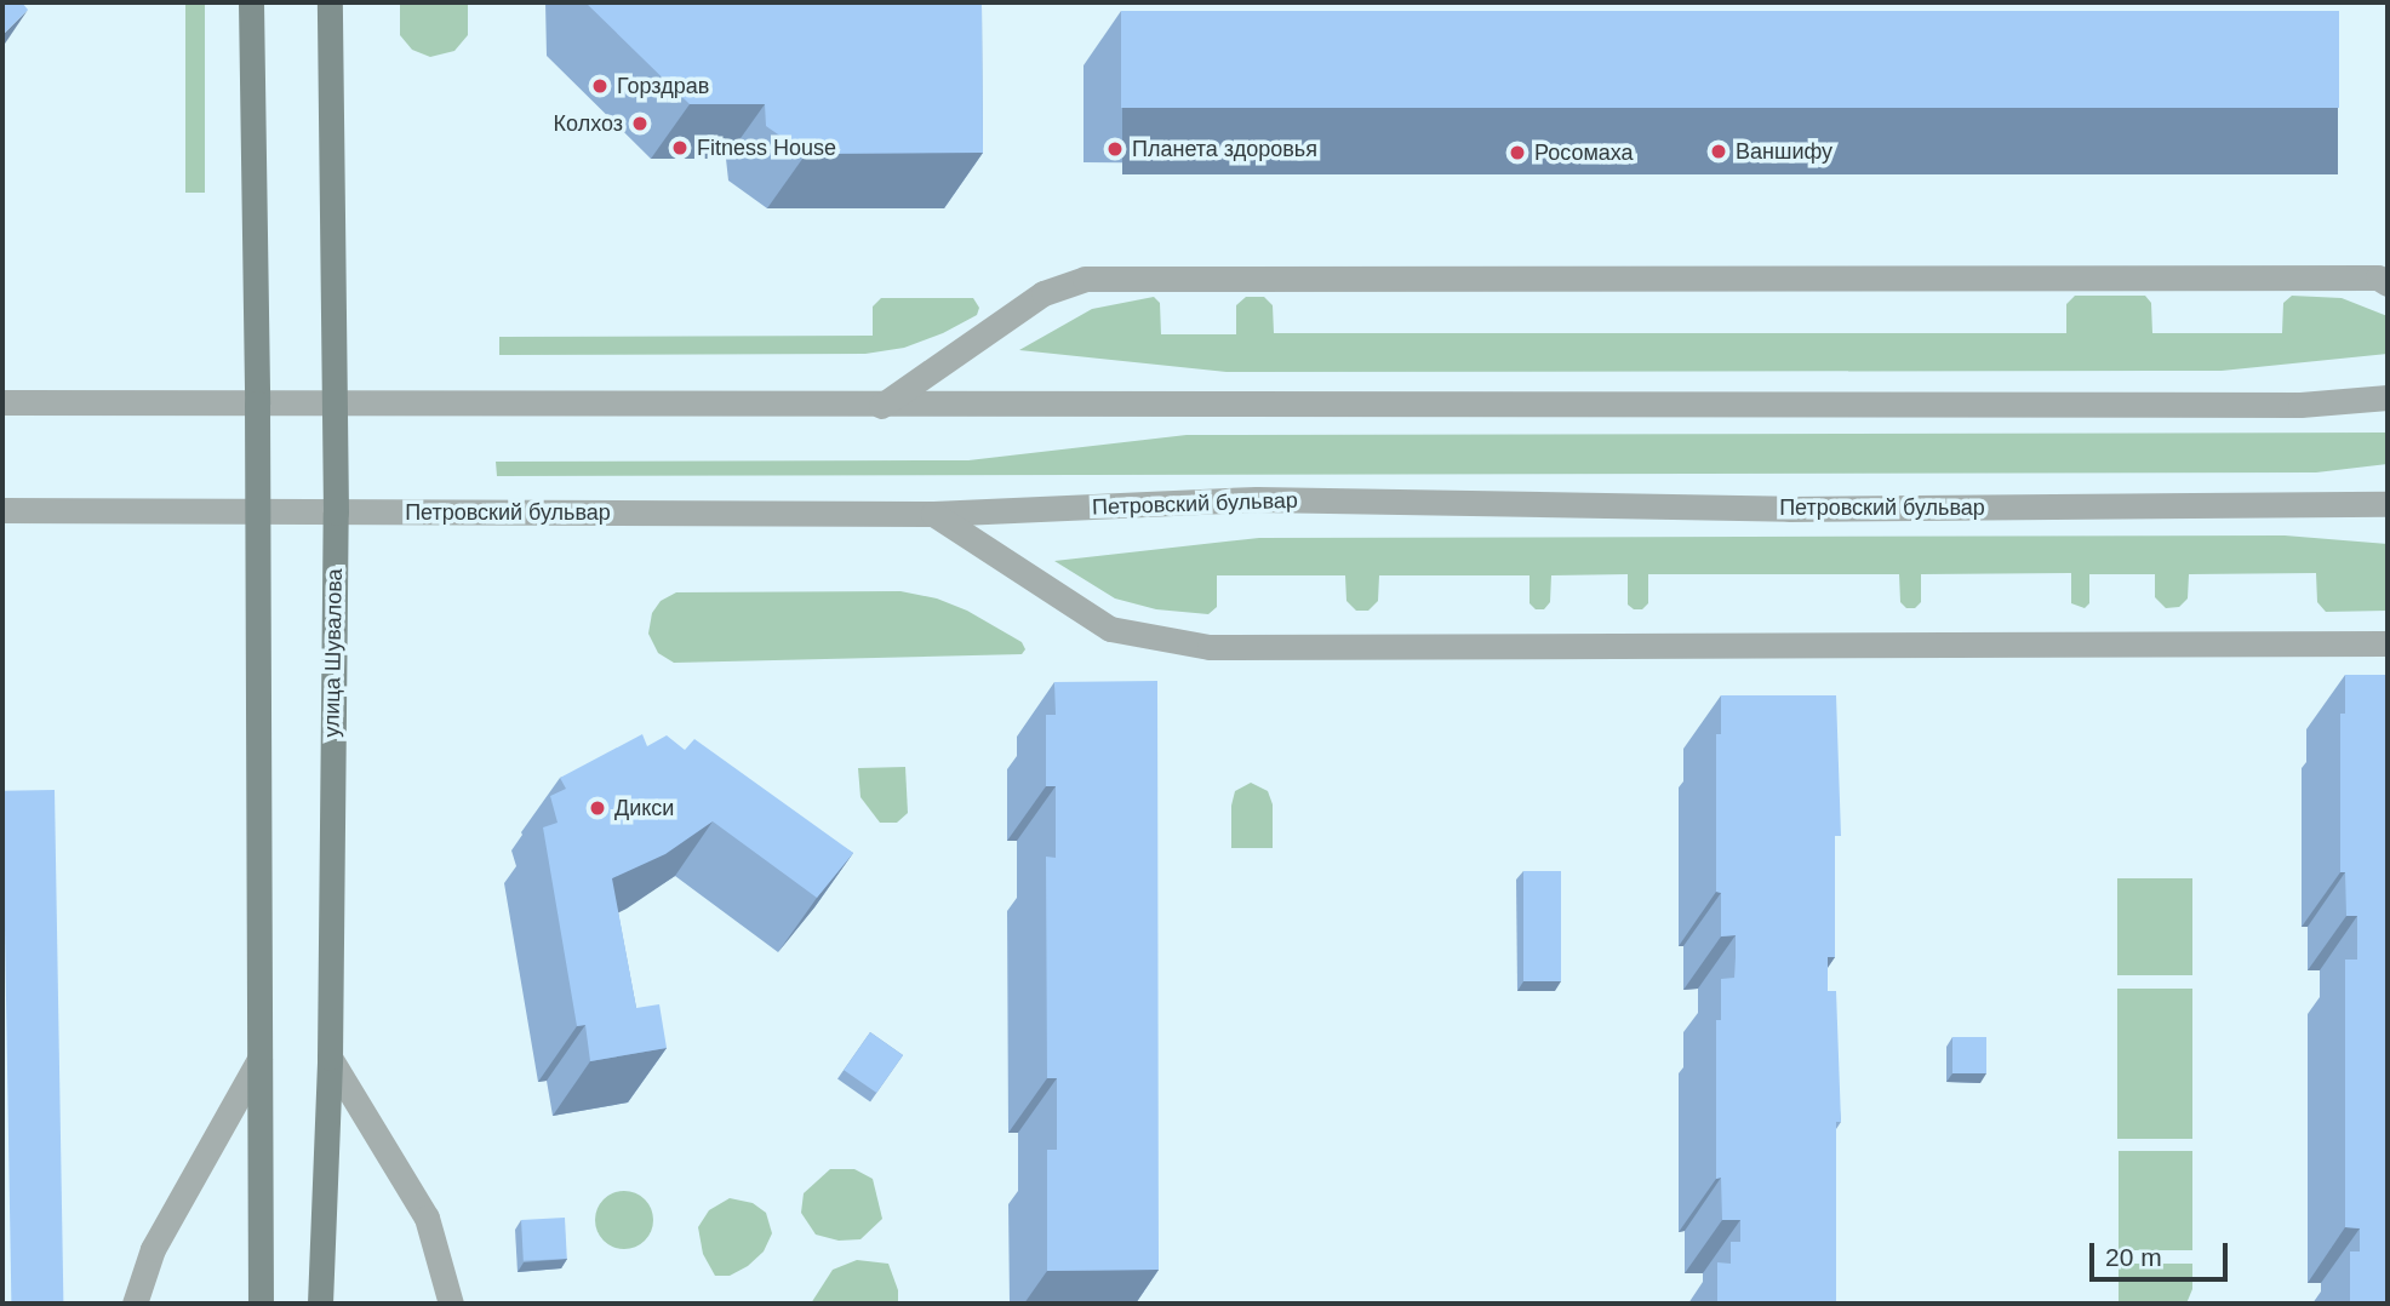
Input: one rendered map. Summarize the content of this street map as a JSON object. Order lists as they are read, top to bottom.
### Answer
{
  "streets": {
    "street": ["Петровский бульвар", "улица Шувалова"]
  },
  "crossings": [
    ["Петровский бульвар", "улица Шувалова"]
  ],
  "places": [
    "Горздрав",
    "Колхоз",
    "Fitness House",
    "Планета здоровья",
    "Ваншифу",
    "Росомаха",
    "Дикси"
  ],
  "scale_bar": "20 m"
}
